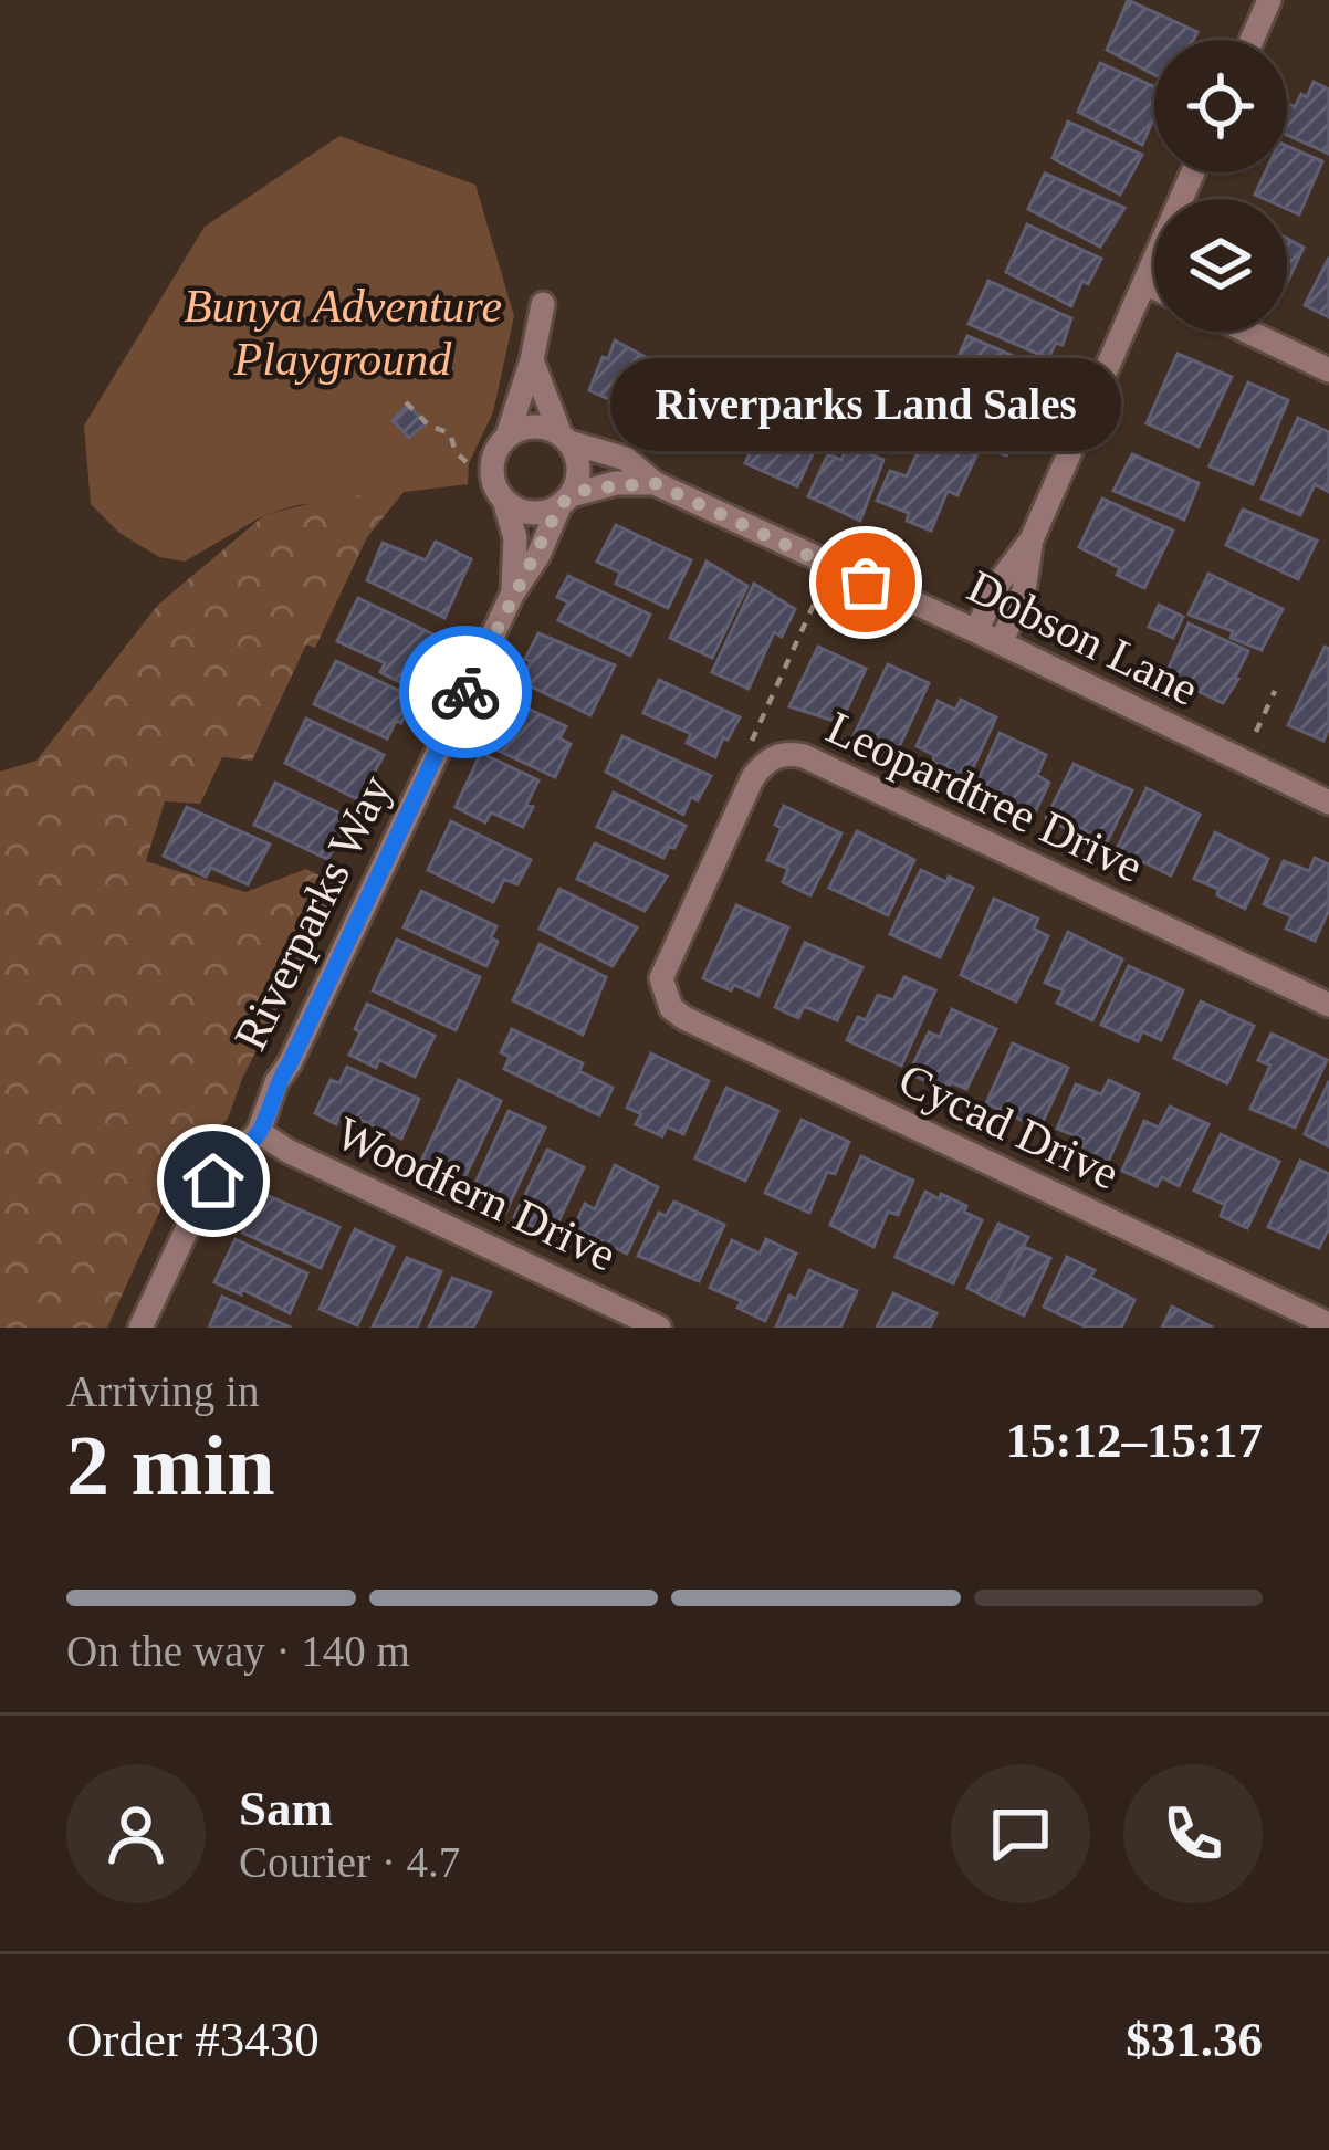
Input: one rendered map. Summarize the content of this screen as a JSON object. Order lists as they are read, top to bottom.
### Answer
{
  "streets": {
    "street": [
      "Dobson Lane",
      "Leopardtree Drive",
      "Riverparks Way",
      "Cycad Drive",
      "Woodfern Drive"
    ]
  },
  "crossings": [
    ["Dobson Lane", "Riverparks Way"],
    ["Leopardtree Drive", "Cycad Drive"],
    ["Riverparks Way", "Woodfern Drive"]
  ],
  "parks": ["Bunya Adventure Playground"],
  "places": ["Riverparks Land Sales"],
  "page": {
    "bubble": "Riverparks Land Sales",
    "heading": ["2 min", "Arriving in", "15:12–15:17"],
    "panel": [
      "Sam",
      "Courier · 4.7",
      "Order #3430",
      "$31.36"
    ],
    "bar": "On the way · 140 m"
  }
}
